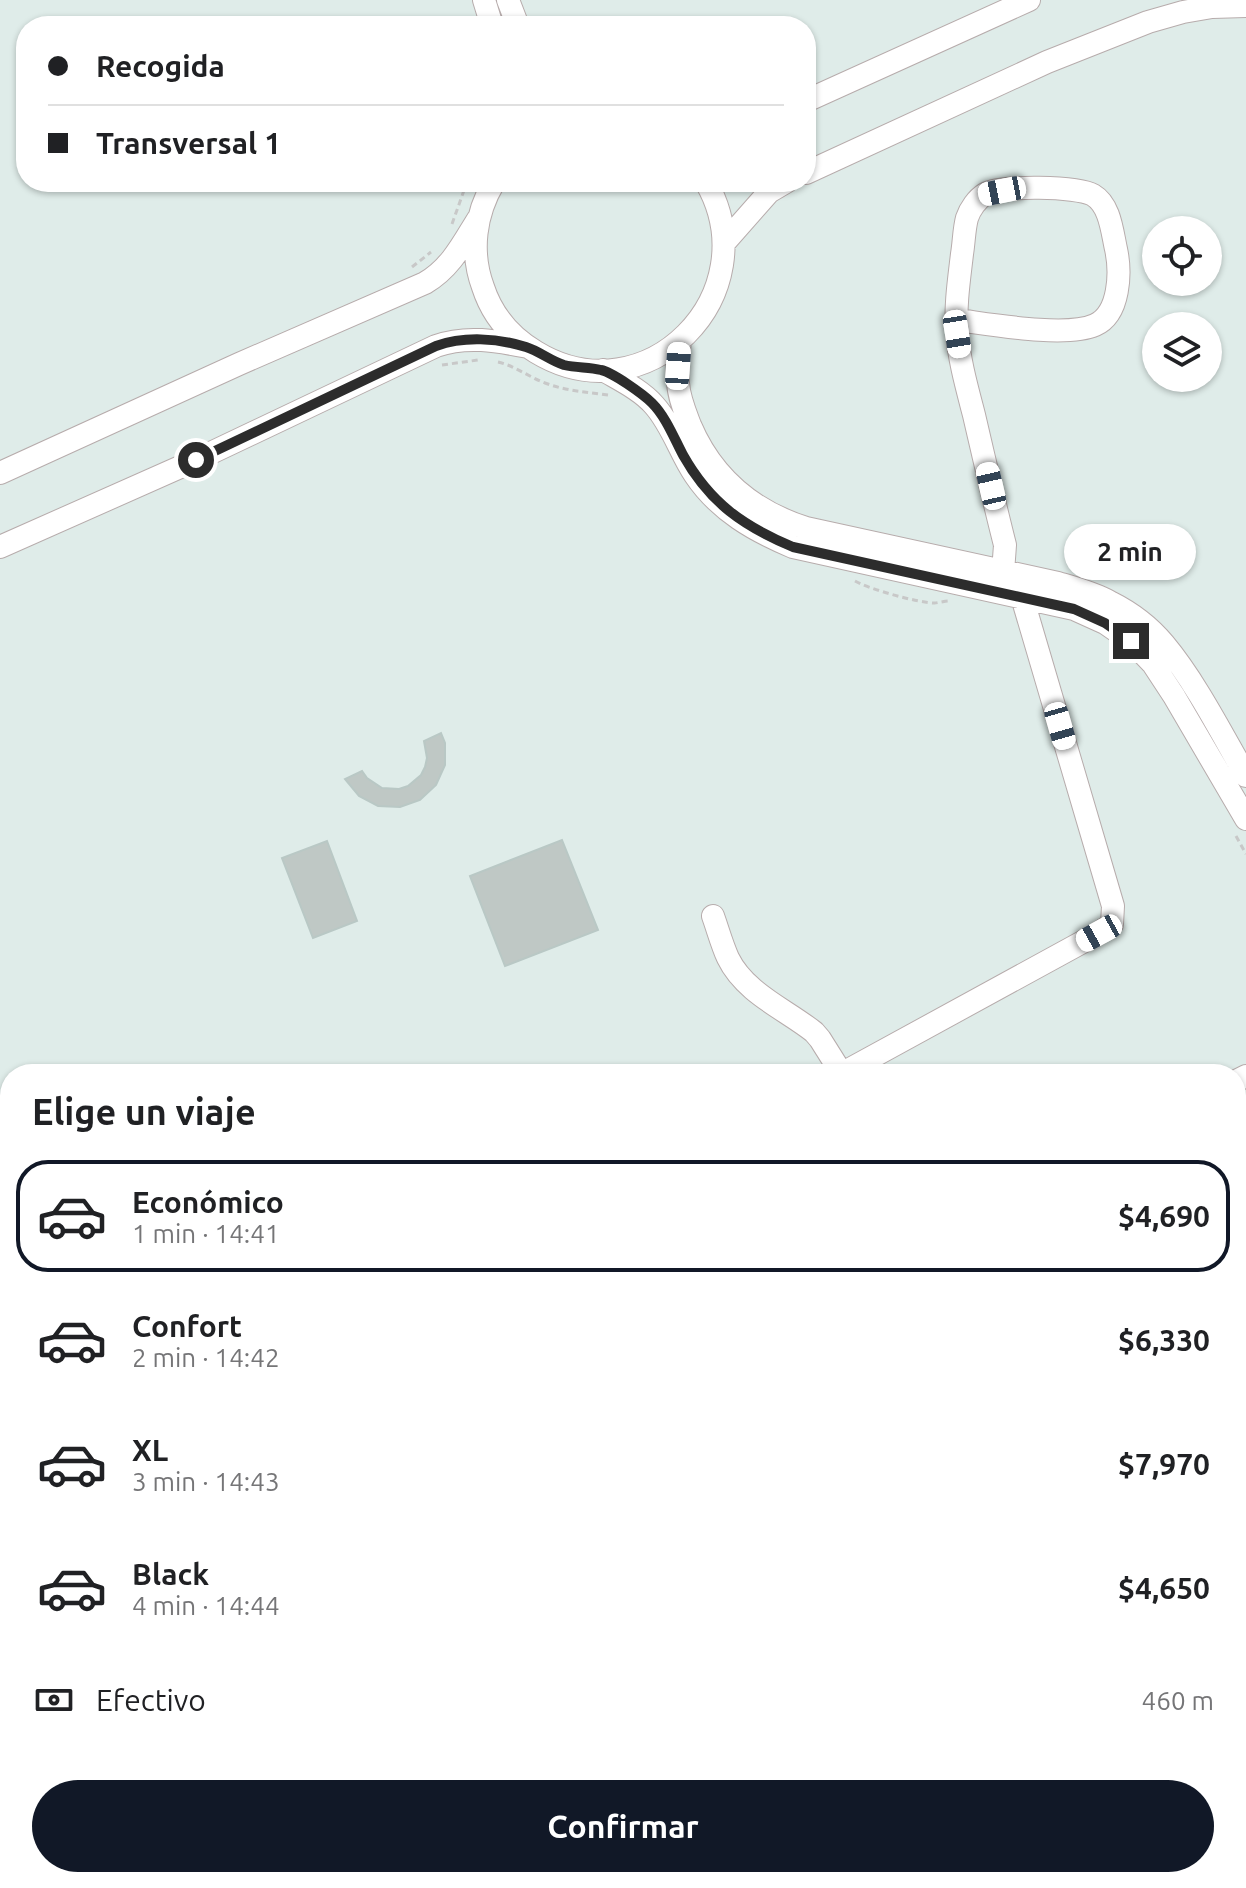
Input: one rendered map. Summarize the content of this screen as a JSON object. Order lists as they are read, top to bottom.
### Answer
{
  "page": {
    "banner": ["Recogida", "Transversal 1"],
    "bubble": "2 min",
    "heading": "Elige un viaje",
    "list": [
      {
        "name": "Económico",
        "note": "1 min · 14:41",
        "value": "$4,690"
      },
      {
        "name": "Confort",
        "note": "2 min · 14:42",
        "value": "$6,330"
      },
      {
        "name": "XL",
        "note": "3 min · 14:43",
        "value": "$7,970"
      },
      {
        "name": "Black",
        "note": "4 min · 14:44",
        "value": "$4,650"
      }
    ],
    "pay": ["Efectivo", "460 m"],
    "buttons": "Confirmar"
  }
}
